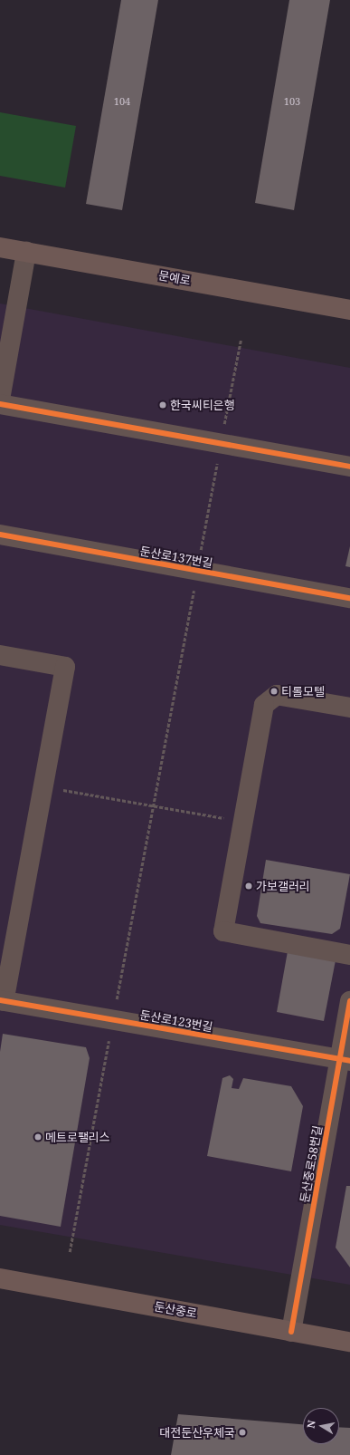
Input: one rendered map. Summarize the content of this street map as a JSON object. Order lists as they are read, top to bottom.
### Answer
{
  "streets": {
    "main road": ["문예로", "둔산중로"],
    "street": ["둔산로137번길", "둔산로123번길", "둔산중로58번길"]
  },
  "crossings": [
    ["둔산로123번길", "둔산중로58번길"],
    ["둔산중로58번길", "둔산중로"]
  ],
  "places": [
    "한국씨티은행",
    "티롤모텔",
    "가보갤러리",
    "메트로팰리스",
    "대전둔산우체국"
  ],
  "house_numbers": ["104", "103"],
  "north": "left"
}
